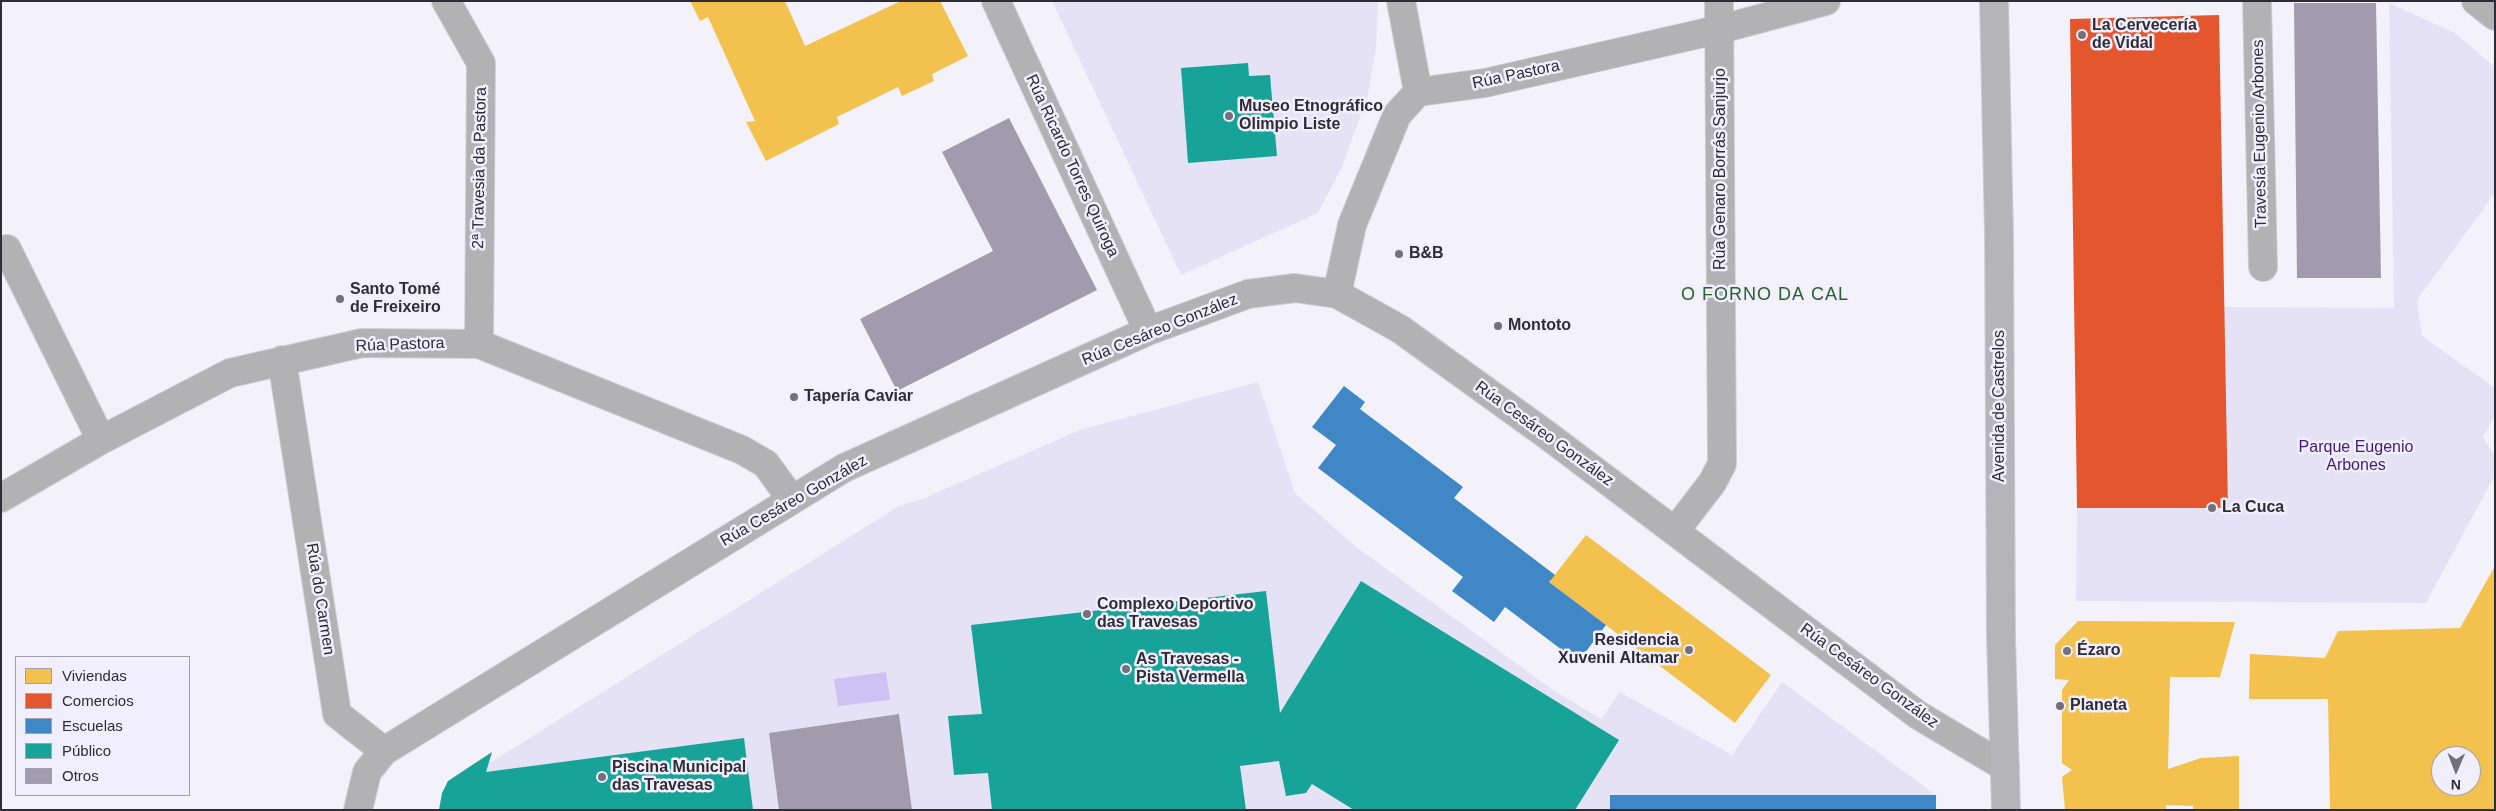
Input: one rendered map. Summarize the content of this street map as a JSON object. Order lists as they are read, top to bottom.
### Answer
{
  "streets": {
    "main road": ["Avenida de Castrelos"],
    "street": [
      "Rúa Pastora",
      "Travesía Eugenio Arbones",
      "Rúa Ricardo Torres Quiroga",
      "2ª Travesia da Pastora",
      "Rúa Genaro Borrás Sanjurjo",
      "Rúa Cesáreo González",
      "Rúa do Carmen"
    ]
  },
  "crossings": [
    ["Rúa Pastora", "2ª Travesia da Pastora"],
    ["Rúa Pastora", "Rúa Genaro Borrás Sanjurjo"],
    ["Rúa Pastora", "Rúa Cesáreo González"],
    ["Rúa Pastora", "Rúa do Carmen"],
    ["Rúa Ricardo Torres Quiroga", "Rúa Cesáreo González"],
    ["Rúa Genaro Borrás Sanjurjo", "Rúa Cesáreo González"],
    ["Rúa Cesáreo González", "Avenida de Castrelos"],
    ["Rúa Cesáreo González", "Rúa do Carmen"]
  ],
  "districts": ["O FORNO DA CAL"],
  "parks": ["Parque Eugenio Arbones"],
  "places": [
    "La Cervecería de Vidal",
    "Museo Etnográfico Olimpio Liste",
    "B&B",
    "Santo Tomé de Freixeiro",
    "Montoto",
    "Tapería Caviar",
    "La Cuca",
    "Complexo Deportivo das Travesas",
    "Residencia Xuvenil Altamar",
    "Ézaro",
    "As Travesas - Pista Vermella",
    "Planeta",
    "Piscina Municipal das Travesas"
  ],
  "legend": [
    "Viviendas",
    "Comercios",
    "Escuelas",
    "Público",
    "Otros"
  ],
  "north": "bottom"
}
